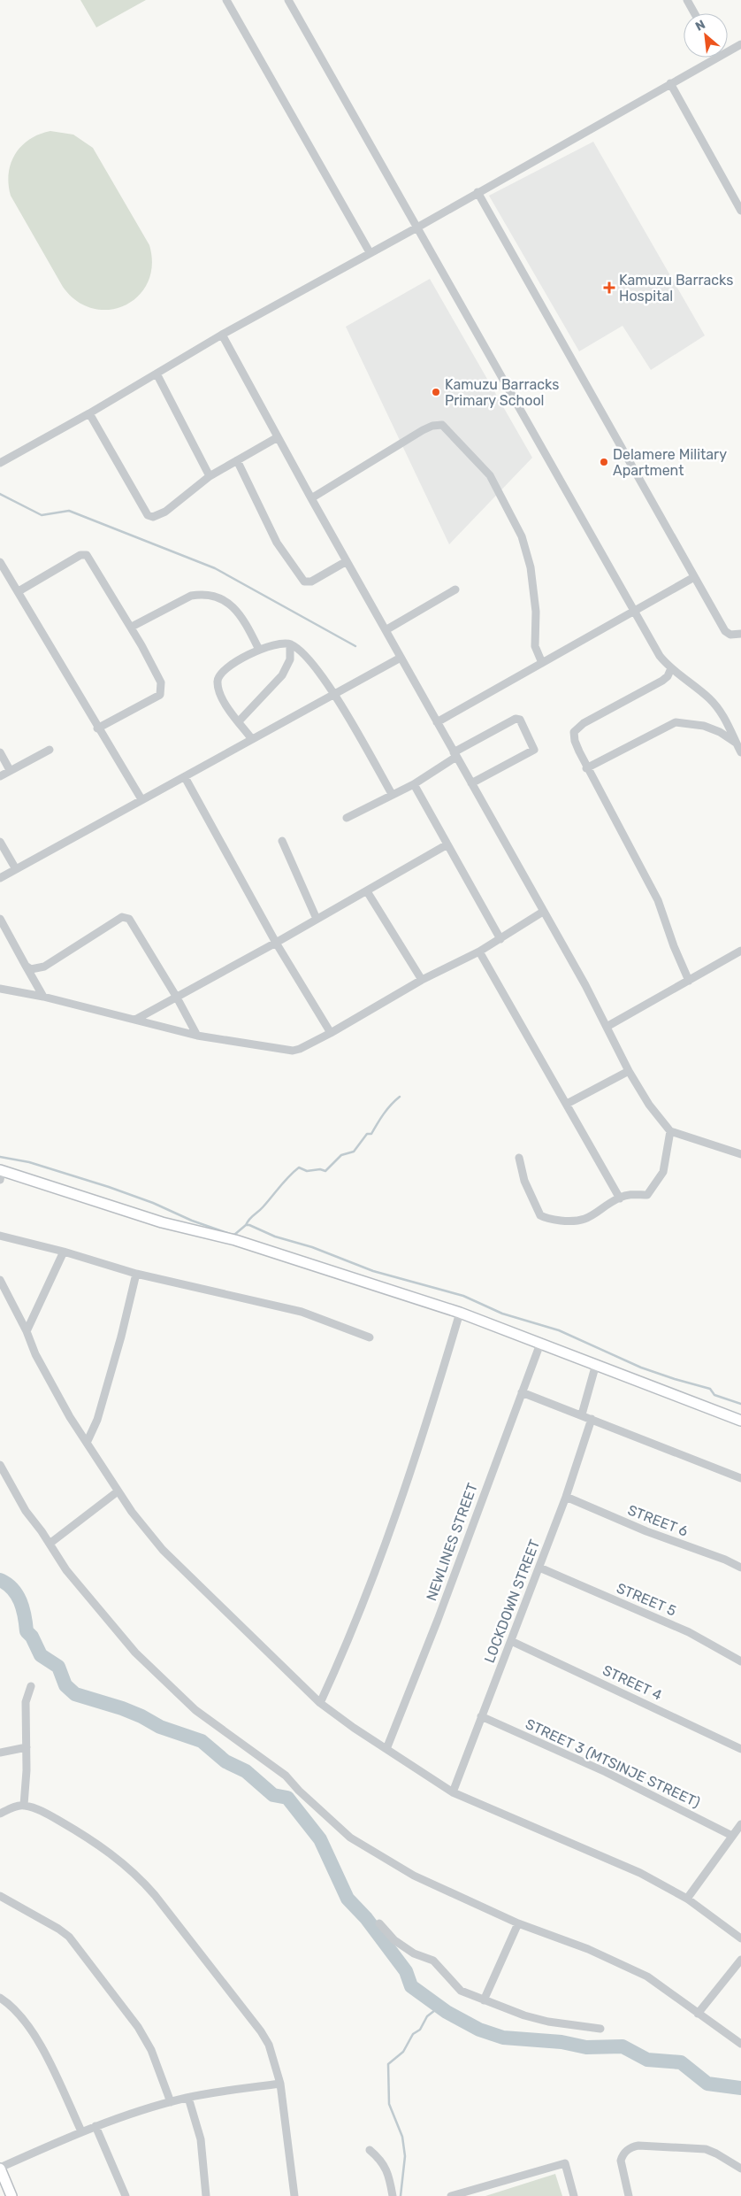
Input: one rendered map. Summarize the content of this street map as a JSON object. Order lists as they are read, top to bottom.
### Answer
{
  "streets": {
    "street": [
      "STREET 6",
      "NEWLINES STREET",
      "STREET 5",
      "LOCKDOWN STREET",
      "STREET 4",
      "STREET 3 (MTSINJE STREET)"
    ]
  },
  "crossings": [
    ["STREET 6", "LOCKDOWN STREET"],
    ["STREET 5", "LOCKDOWN STREET"],
    ["LOCKDOWN STREET", "STREET 4"],
    ["LOCKDOWN STREET", "STREET 3 (MTSINJE STREET)"]
  ],
  "places": {
    "health": ["Kamuzu Barracks Hospital"],
    "other": ["Kamuzu Barracks Primary School", "Delamere Military Apartment"]
  },
  "north": "top left"
}
